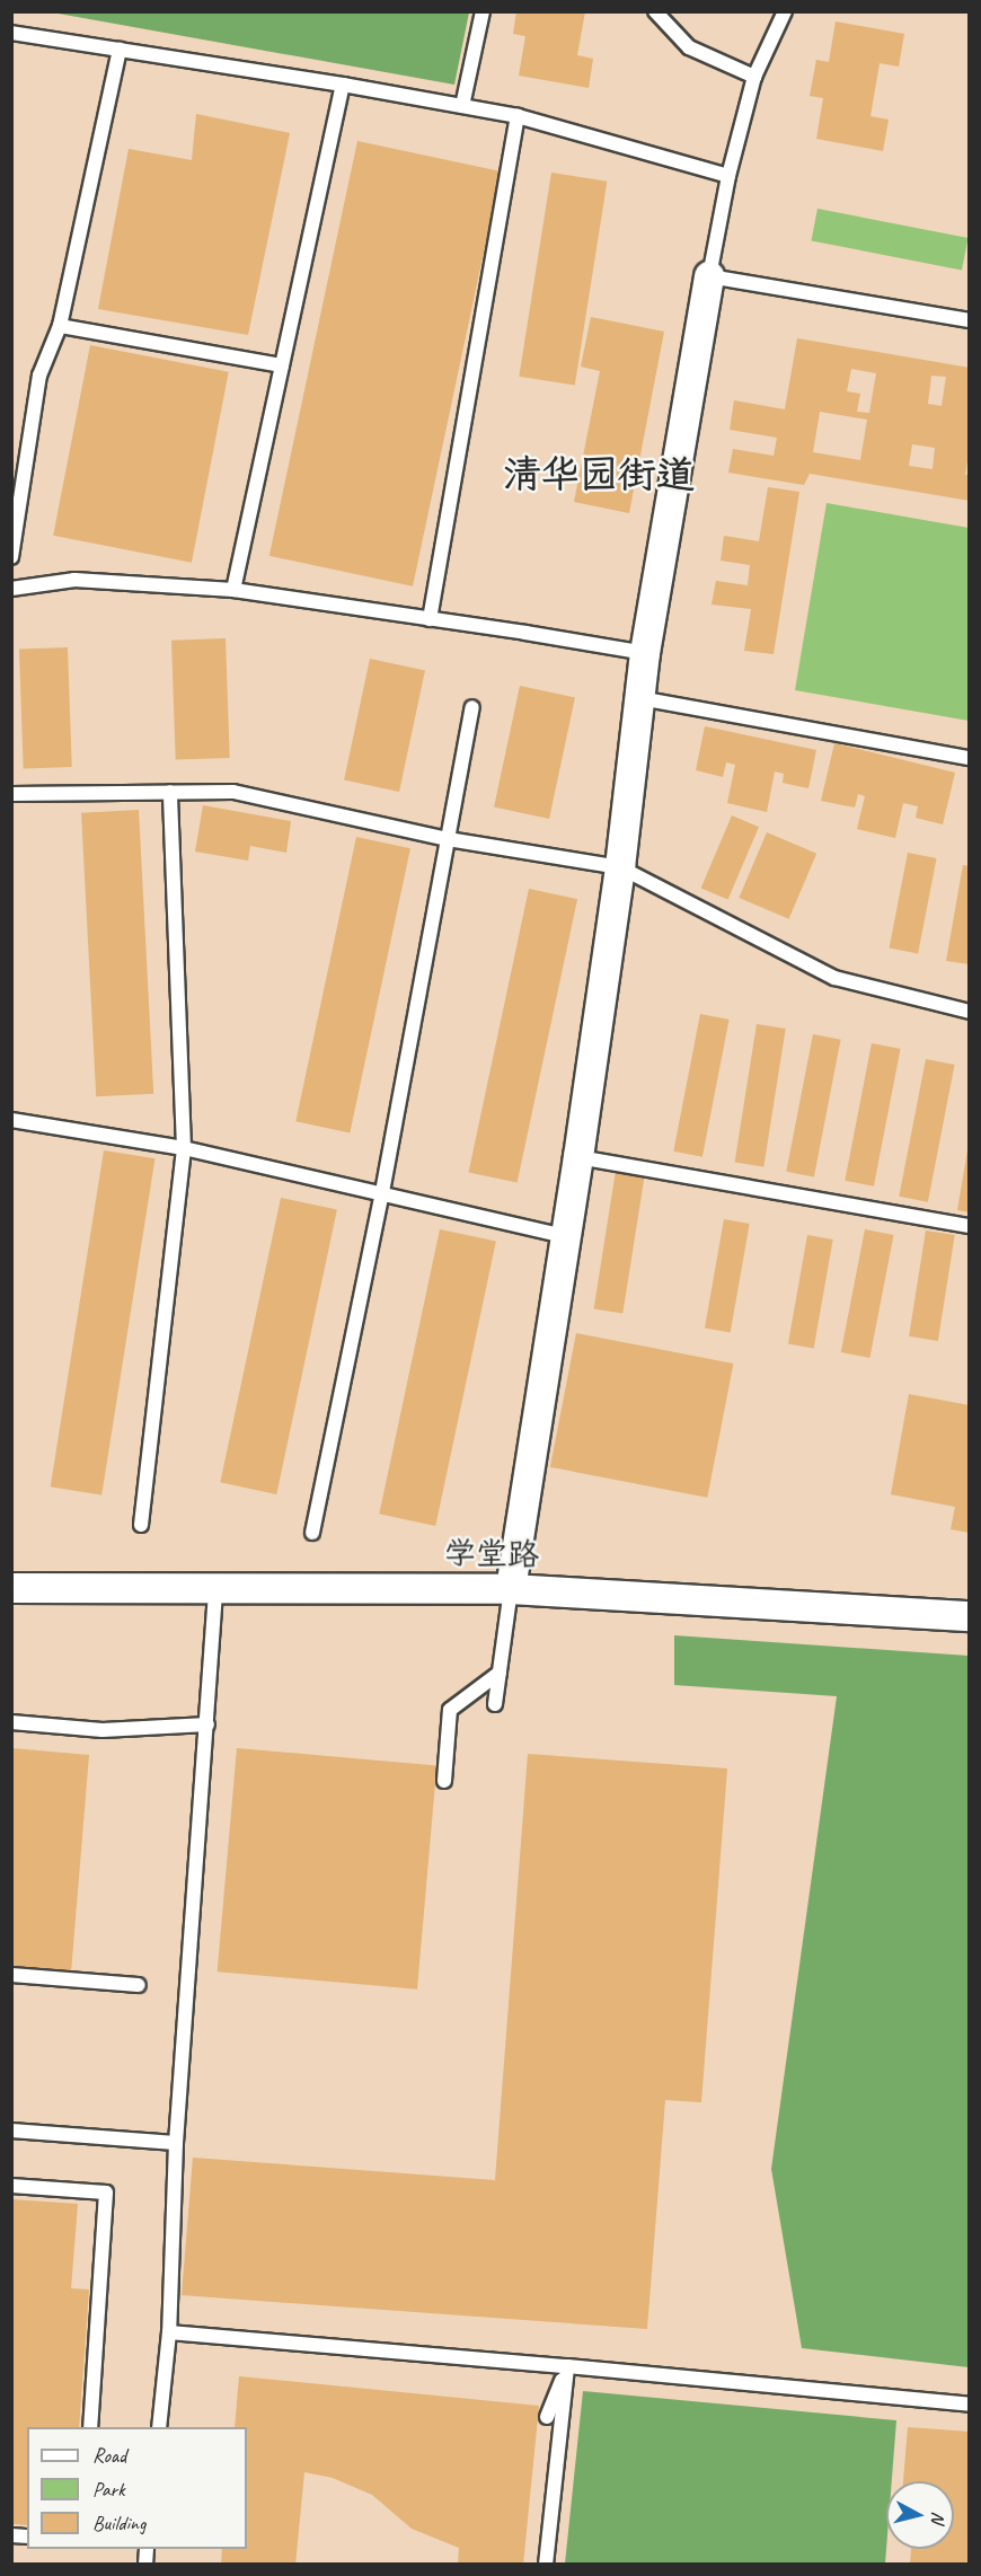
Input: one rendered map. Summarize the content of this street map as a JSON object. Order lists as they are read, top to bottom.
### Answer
{
  "streets": {
    "street": ["学堂路"]
  },
  "districts": ["清华园街道"],
  "legend": ["Road", "Park", "Building"],
  "north": "right"
}
